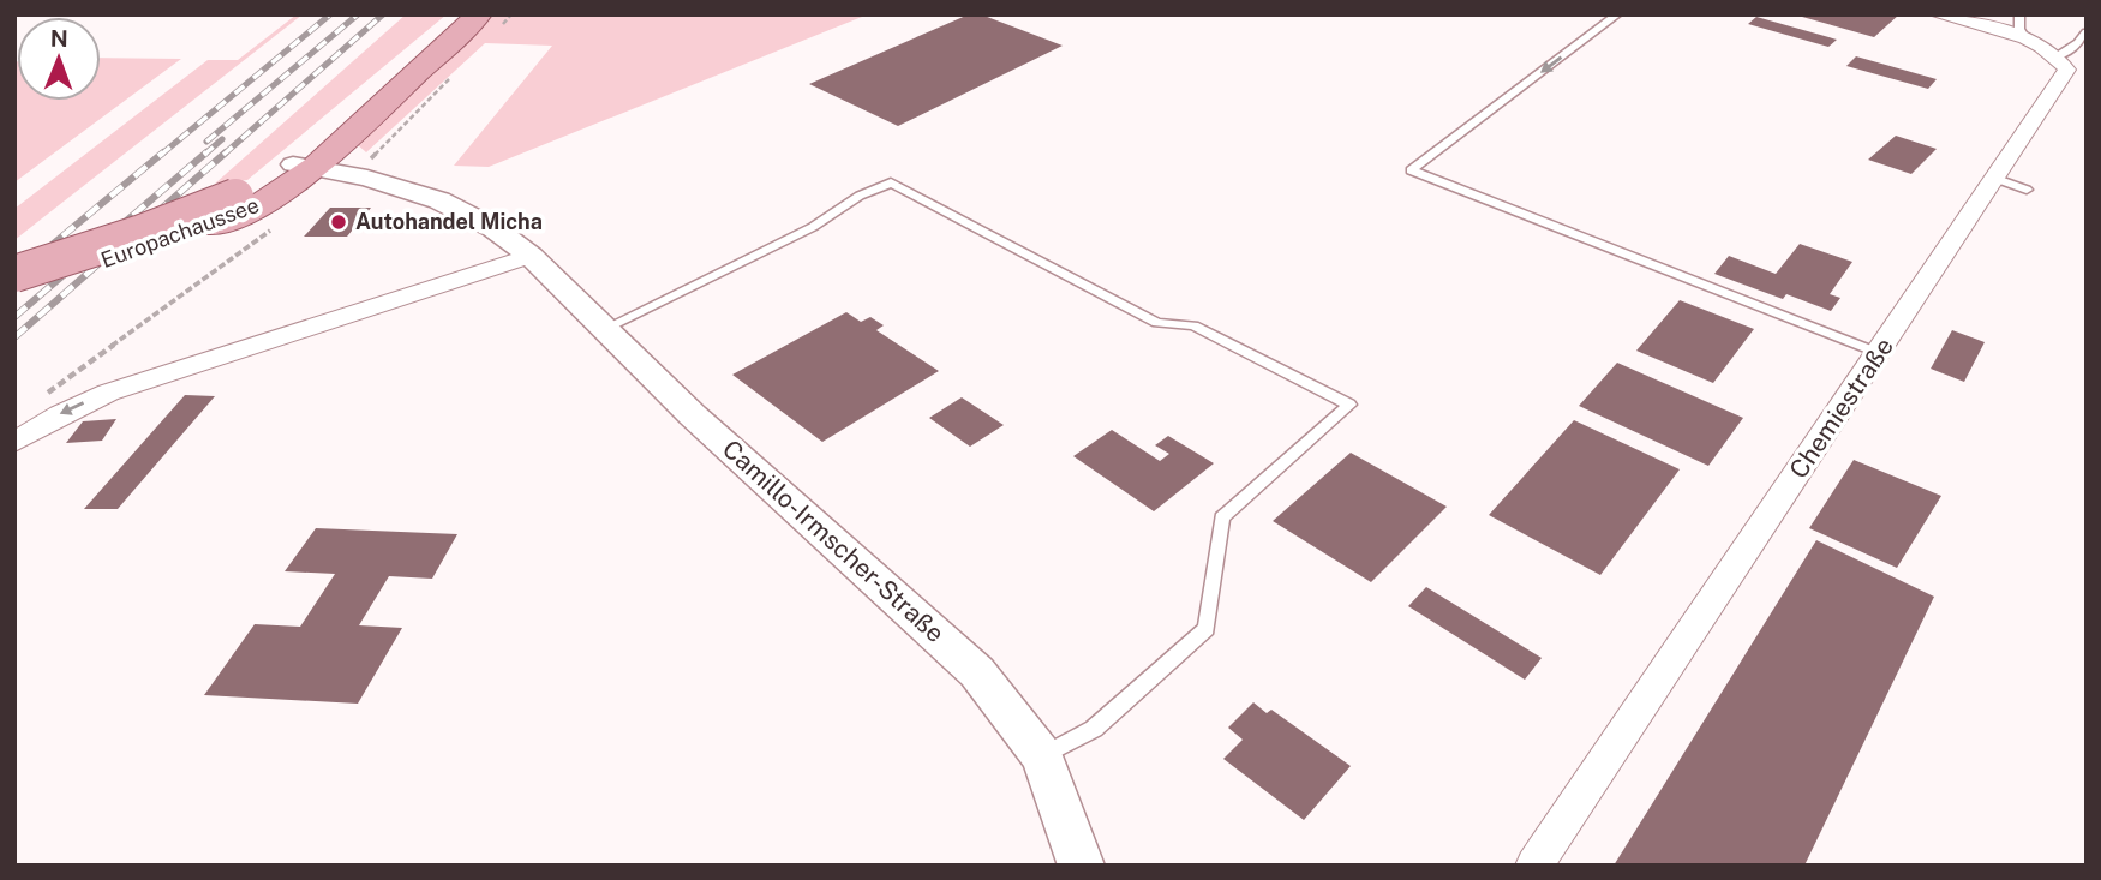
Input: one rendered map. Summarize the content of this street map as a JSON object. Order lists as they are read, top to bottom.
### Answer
{
  "streets": {
    "main road": ["Europachaussee"],
    "street": ["Chemiestraße", "Camillo-Irmscher-Straße"]
  },
  "crossings": [
    ["Europachaussee", "Camillo-Irmscher-Straße"]
  ],
  "places": ["Autohandel Micha"],
  "north": "top"
}
